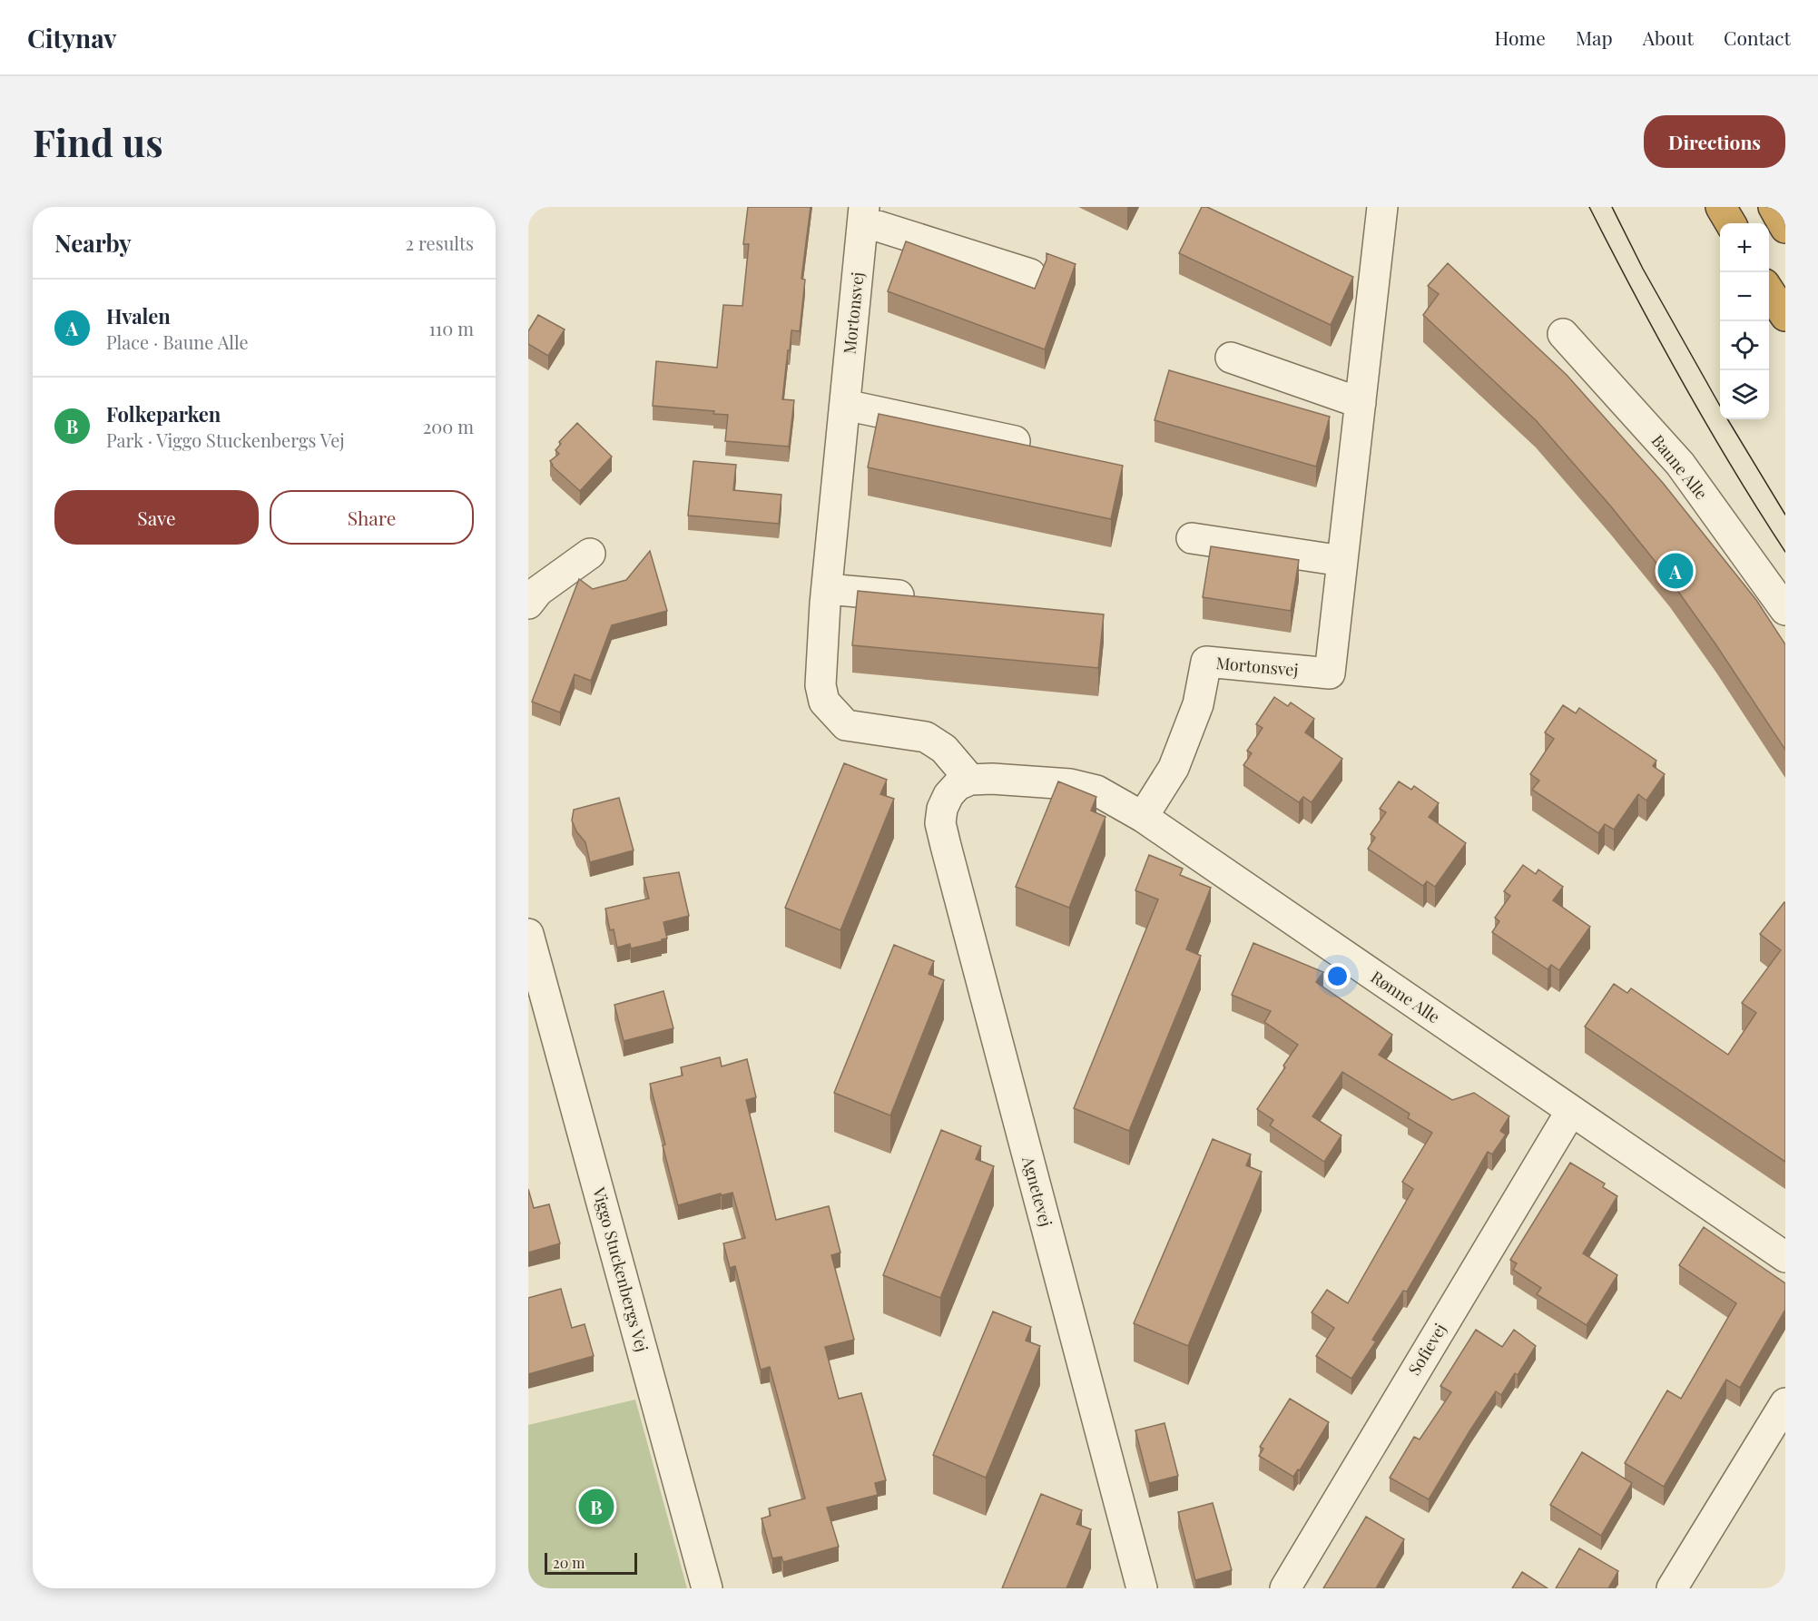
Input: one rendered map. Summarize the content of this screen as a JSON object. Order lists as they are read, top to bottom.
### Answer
{
  "streets": {
    "street": [
      "Mortonsvej",
      "Baune Alle",
      "Rønne Alle",
      "Agnetevej",
      "Viggo Stuckenbergs Vej",
      "Sofievej"
    ]
  },
  "crossings": [
    ["Mortonsvej", "Rønne Alle"],
    ["Mortonsvej", "Agnetevej"],
    ["Rønne Alle", "Agnetevej"],
    ["Rønne Alle", "Sofievej"]
  ],
  "scale_bar": "20 m",
  "page": {
    "header": "Citynav",
    "nav": [
      "Home",
      "Map",
      "About",
      "Contact"
    ],
    "buttons": [
      "Directions",
      ["Save", "Share"]
    ],
    "title": "Find us",
    "heading": ["Nearby", "2 results"],
    "map_buttons": ["+", "−"],
    "list": [
      {
        "mark": "A",
        "name": "Hvalen",
        "note": "Place · Baune Alle",
        "value": "110 m"
      },
      {
        "mark": "B",
        "name": "Folkeparken",
        "note": "Park · Viggo Stuckenbergs Vej",
        "value": "200 m"
      }
    ],
    "pins": ["A", "B"],
    "scale": "20 m"
  }
}
